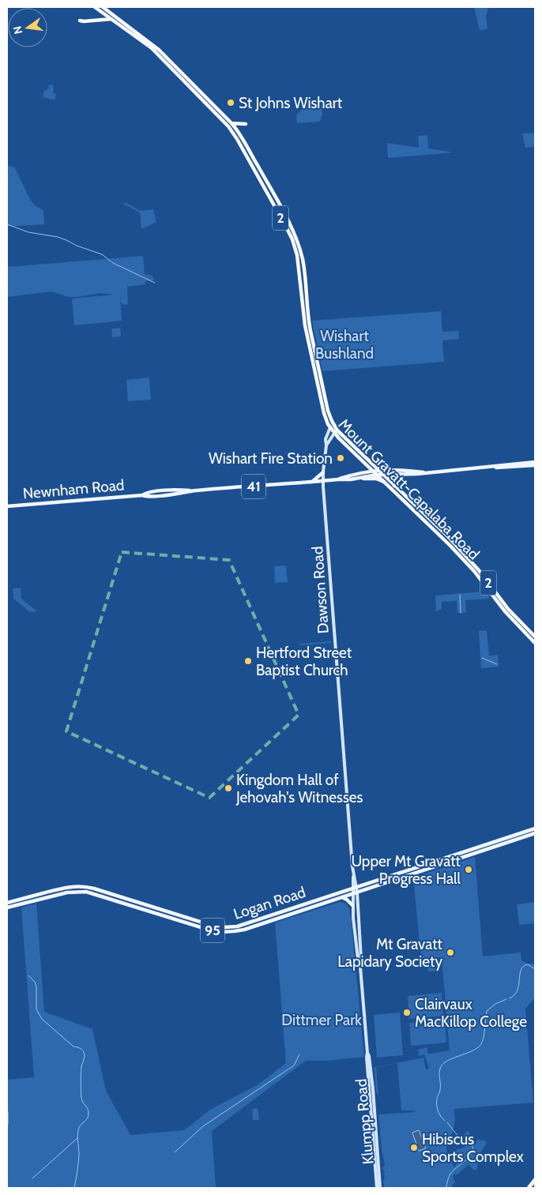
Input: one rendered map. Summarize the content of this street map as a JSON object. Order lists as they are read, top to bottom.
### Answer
{
  "streets": {
    "highway": ["2", "Mount Gravatt-Capalaba Road"],
    "main road": [
      "41",
      "Newnham Road",
      "Dawson Road",
      "Logan Road",
      "95",
      "Klumpp Road"
    ]
  },
  "crossings": [
    ["Newnham Road", "Mount Gravatt-Capalaba Road"],
    ["Newnham Road", "Dawson Road"],
    ["Mount Gravatt-Capalaba Road", "Dawson Road"],
    ["Dawson Road", "Logan Road"],
    ["Dawson Road", "Klumpp Road"],
    ["Logan Road", "Klumpp Road"]
  ],
  "parks": ["Wishart Bushland", "Dittmer Park"],
  "places": [
    "St Johns Wishart",
    "Wishart Fire Station",
    "Hertford Street Baptist Church",
    "Kingdom Hall of Jehovah's Witnesses",
    "Upper Mt Gravatt Progress Hall",
    "Mt Gravatt Lapidary Society",
    "Clairvaux MacKillop College",
    "Hibiscus Sports Complex"
  ],
  "north": "left"
}
